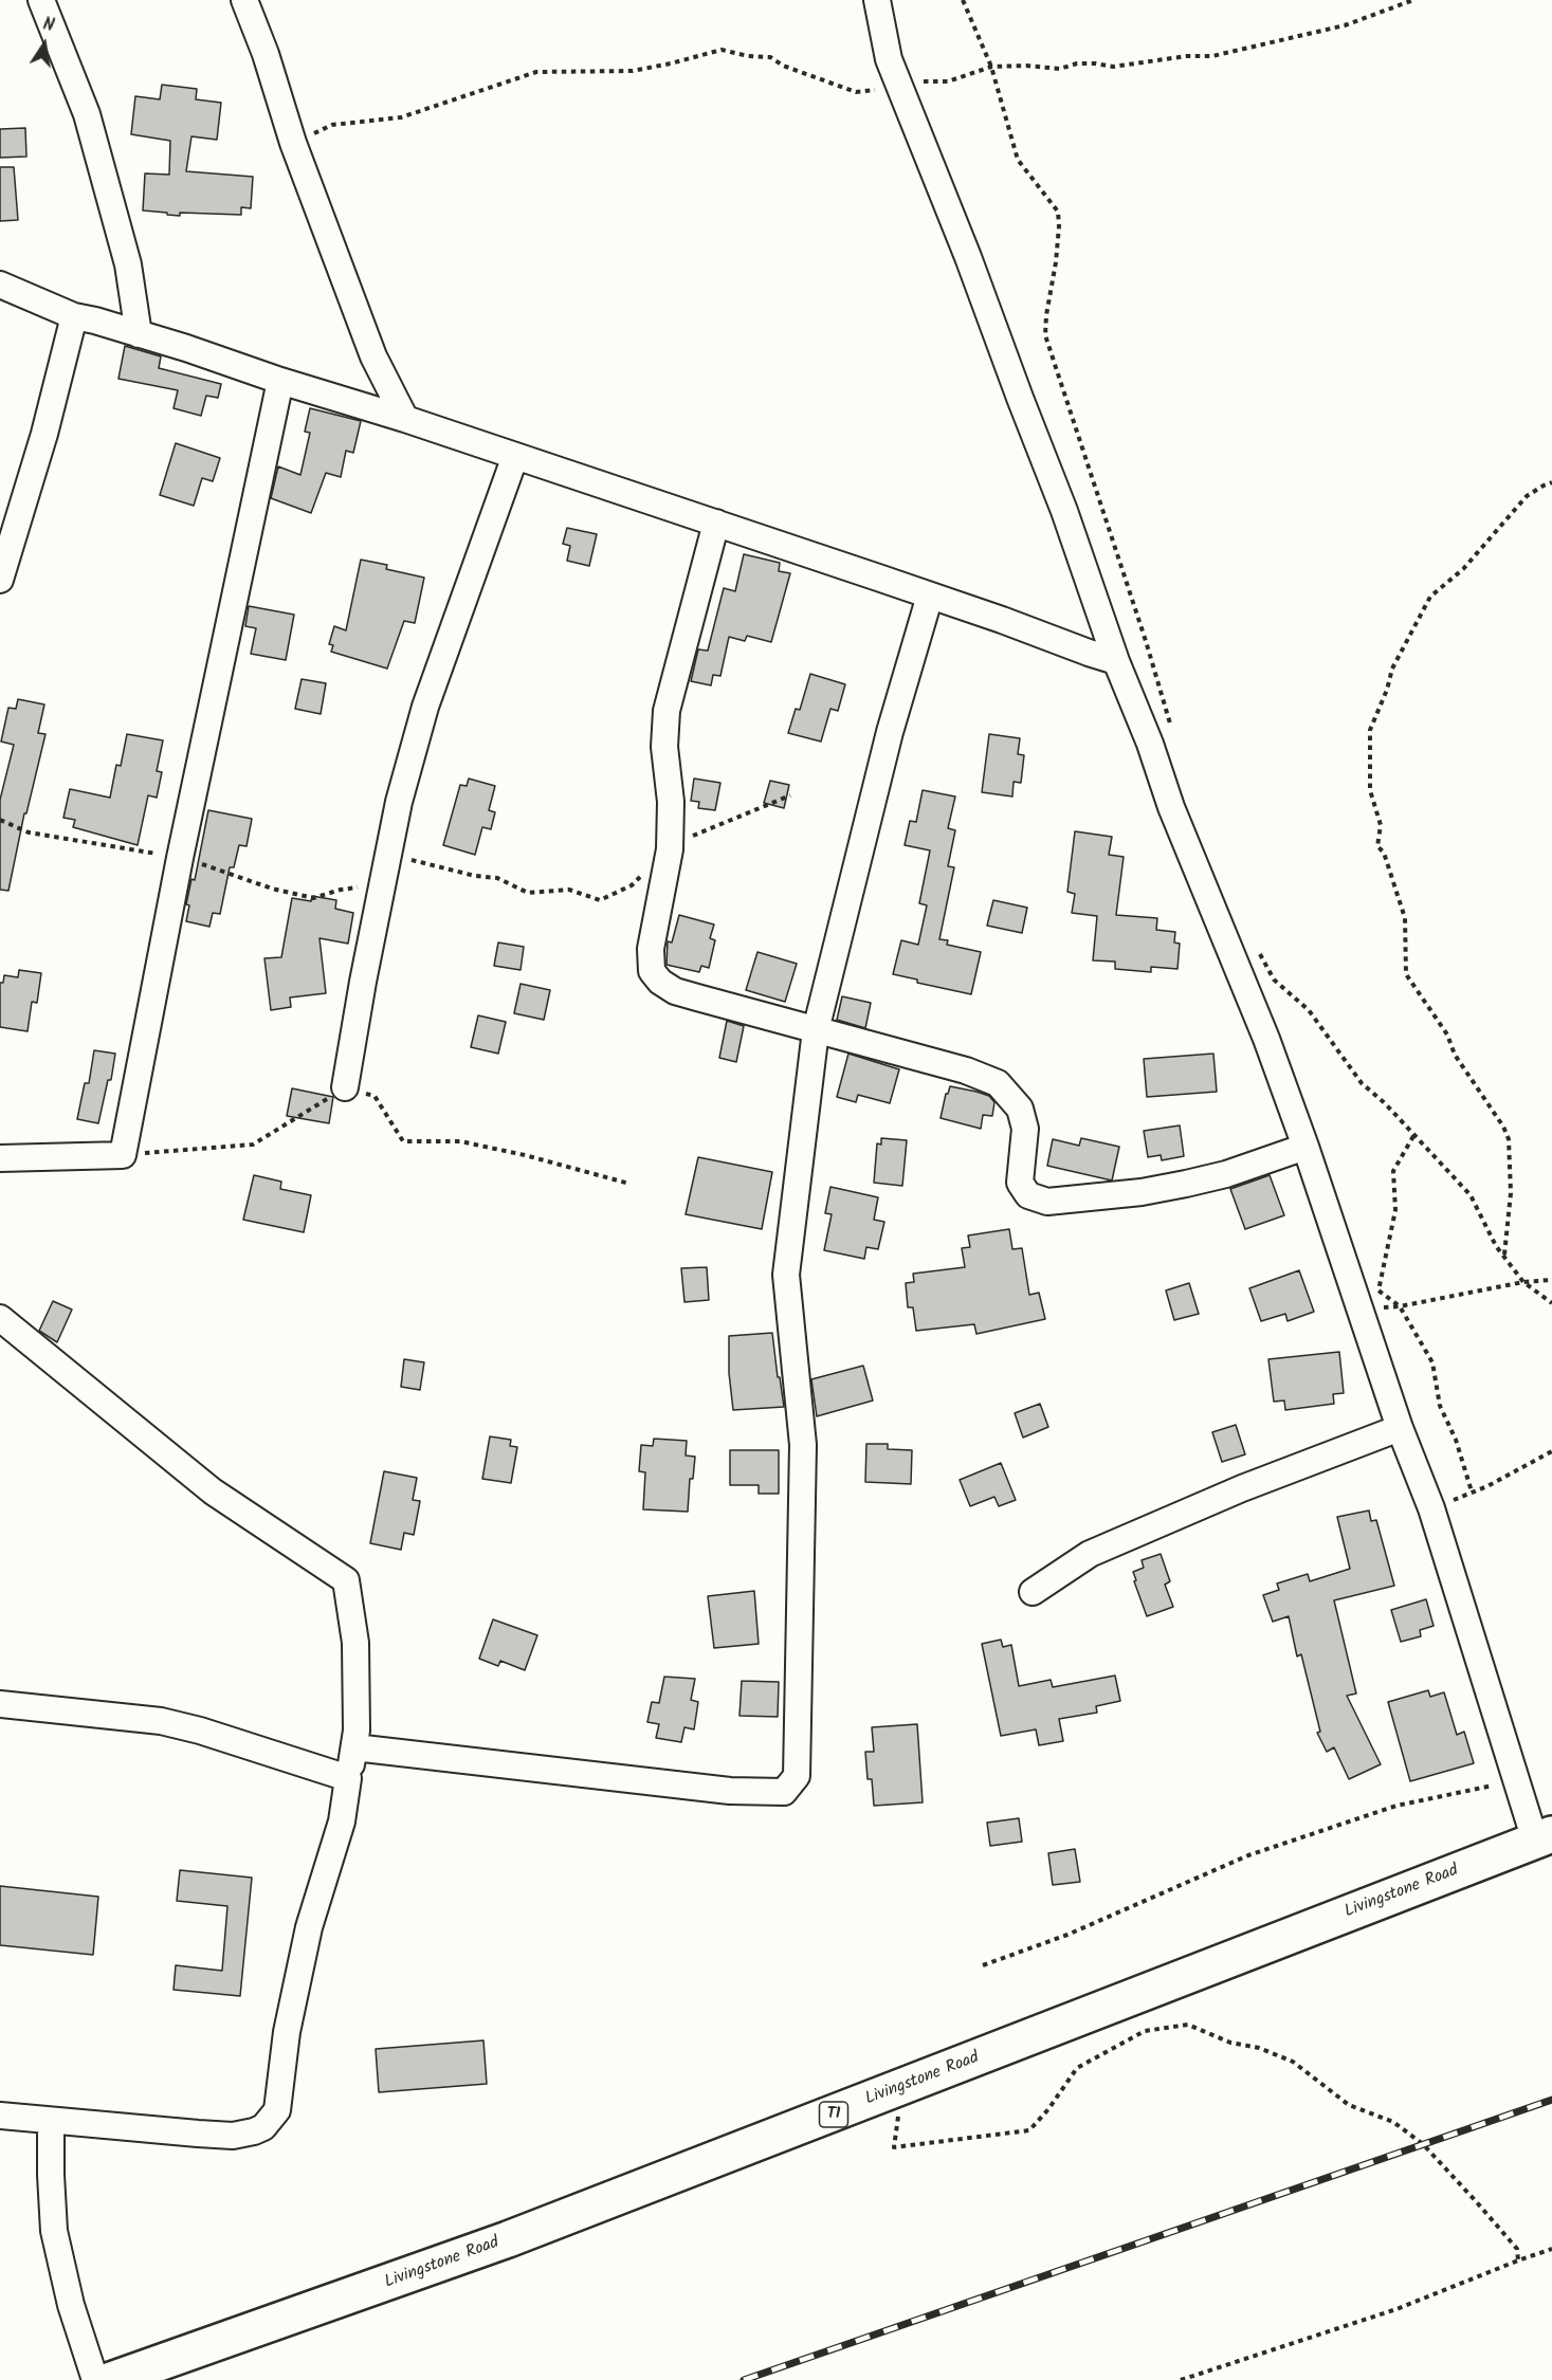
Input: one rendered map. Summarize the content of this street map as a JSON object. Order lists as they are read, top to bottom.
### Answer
{
  "streets": {
    "highway": ["Livingstone Road", "T1"]
  },
  "north": "top"
}
